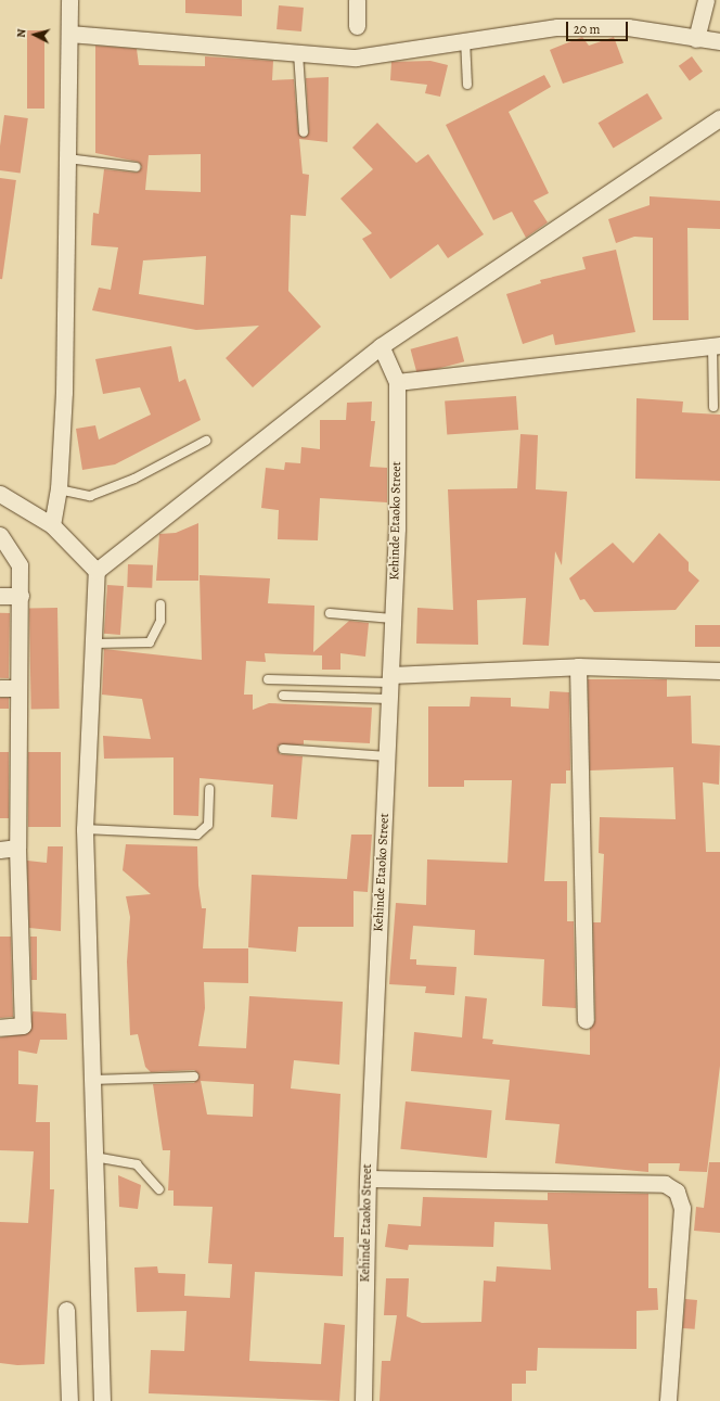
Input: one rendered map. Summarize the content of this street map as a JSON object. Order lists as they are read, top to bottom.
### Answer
{
  "streets": {
    "street": ["Kehinde Etaoko Street"]
  },
  "scale_bar": "20 m",
  "north": "left"
}
